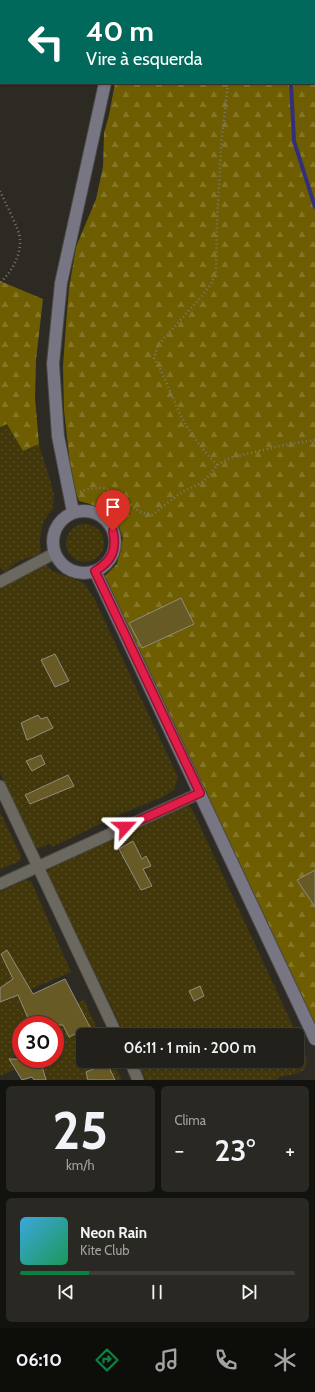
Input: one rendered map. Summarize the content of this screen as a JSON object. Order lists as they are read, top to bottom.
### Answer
{
  "page": {
    "turn": ["40 m", "Vire à esquerda"],
    "limit": "30",
    "trip": "06:11 · 1 min · 200 m",
    "tile": [
      ["25", "km/h"],
      "Clima"
    ],
    "heat": ["−", "23°", "+"],
    "song": ["Neon Rain", "Kite Club"],
    "tabs": "06:10"
  }
}
